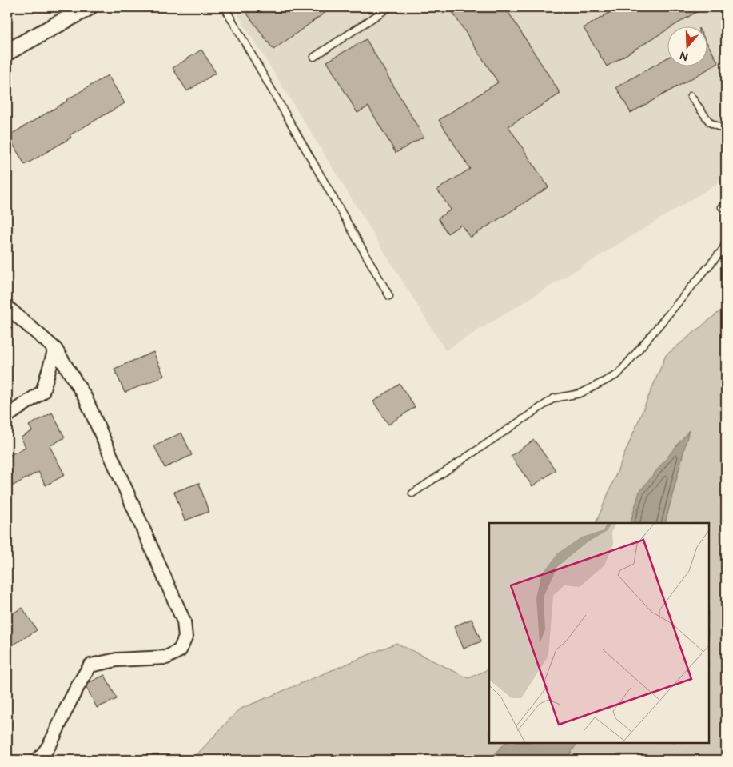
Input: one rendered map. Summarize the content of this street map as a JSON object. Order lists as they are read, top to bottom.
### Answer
{
  "north": "bottom"
}
